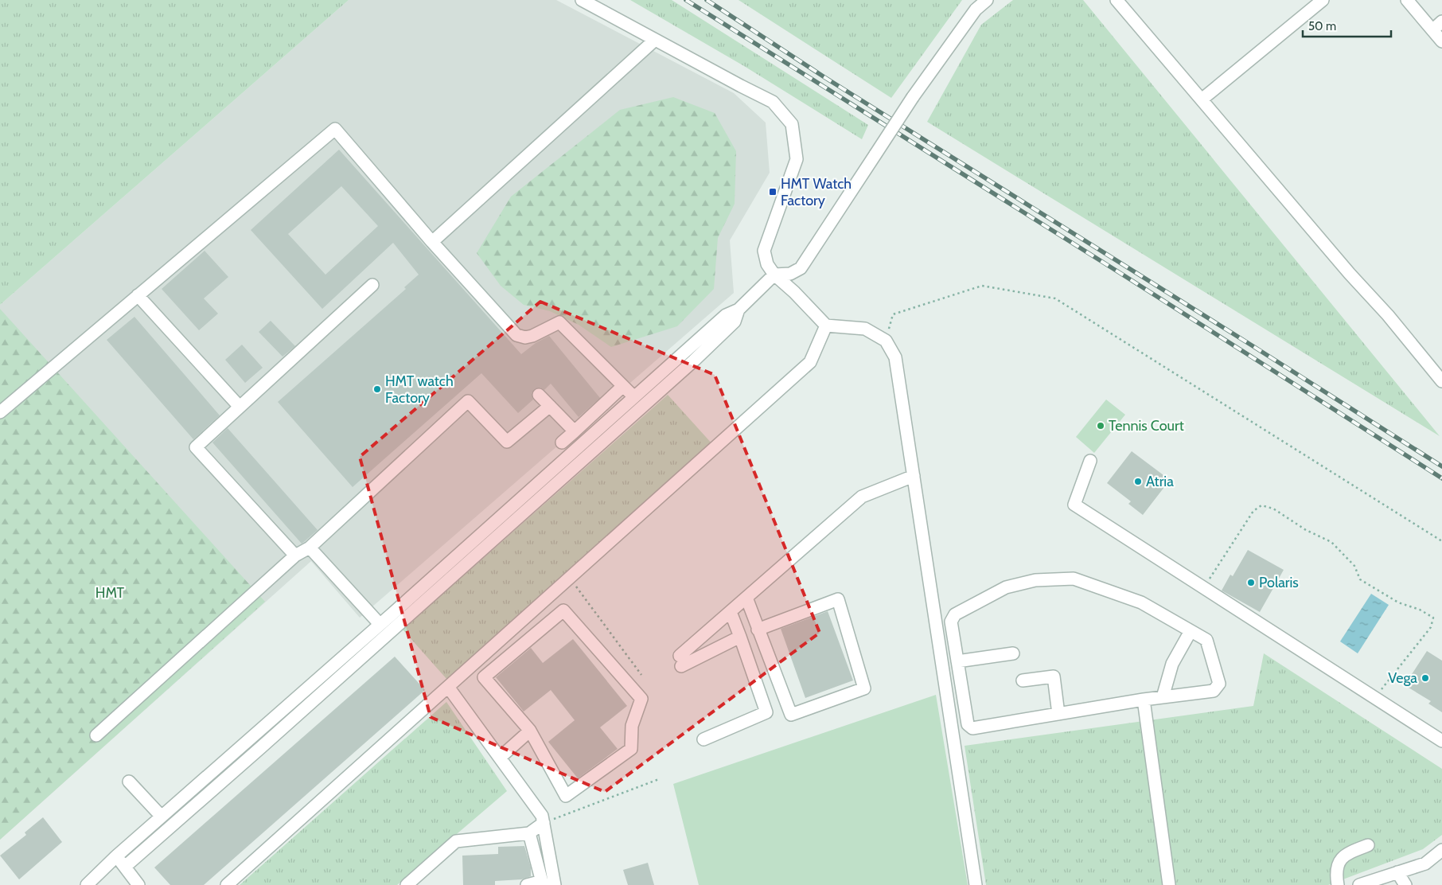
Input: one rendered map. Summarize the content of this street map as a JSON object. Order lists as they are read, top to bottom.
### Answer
{
  "parks": ["HMT"],
  "places": {
    "transit": ["HMT Watch Factory"],
    "other": [
      "HMT watch Factory",
      "Tennis Court",
      "Atria",
      "Polaris",
      "Vega"
    ]
  },
  "scale_bar": "50 m"
}
